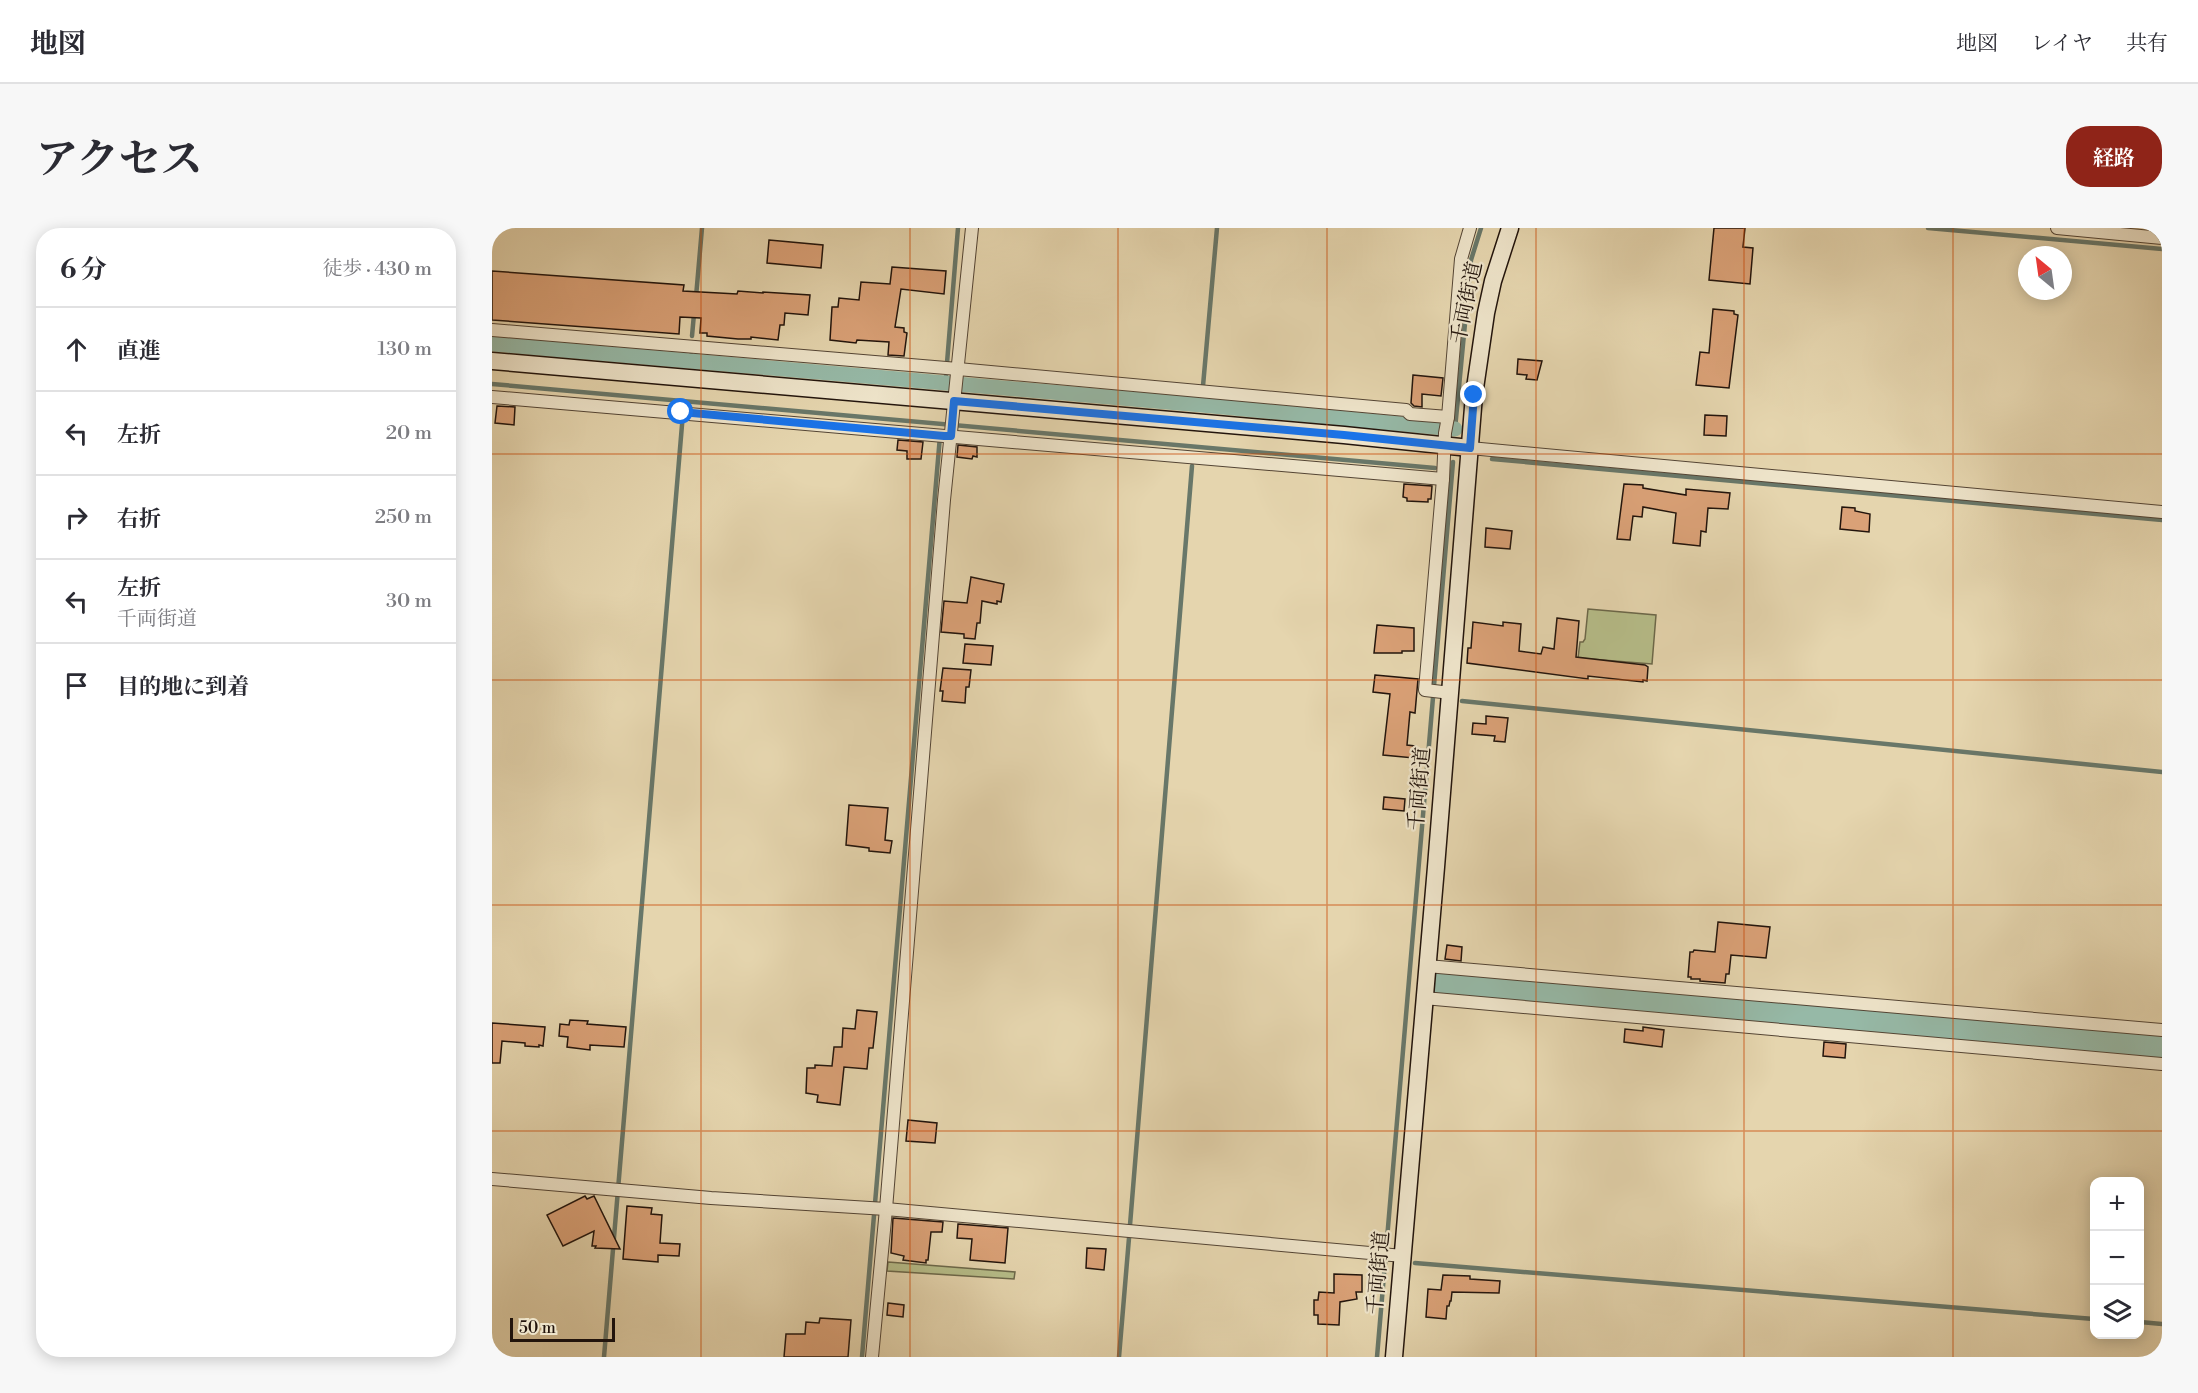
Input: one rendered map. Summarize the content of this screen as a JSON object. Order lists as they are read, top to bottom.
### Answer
{
  "streets": {
    "street": ["千両街道"]
  },
  "scale_bar": "50 m",
  "north": "top left",
  "page": {
    "header": "地図",
    "nav": ["地図", "レイヤ", "共有"],
    "title": "アクセス",
    "buttons": "経路",
    "heading": ["6 分", "徒歩 · 430 m"],
    "list": [
      ["直進", "130 m"],
      ["左折", "20 m"],
      ["右折", "250 m"],
      ["左折", "千両街道", "30 m"],
      "目的地に到着"
    ],
    "map_buttons": ["+", "−"],
    "scale": "50 m"
  }
}
